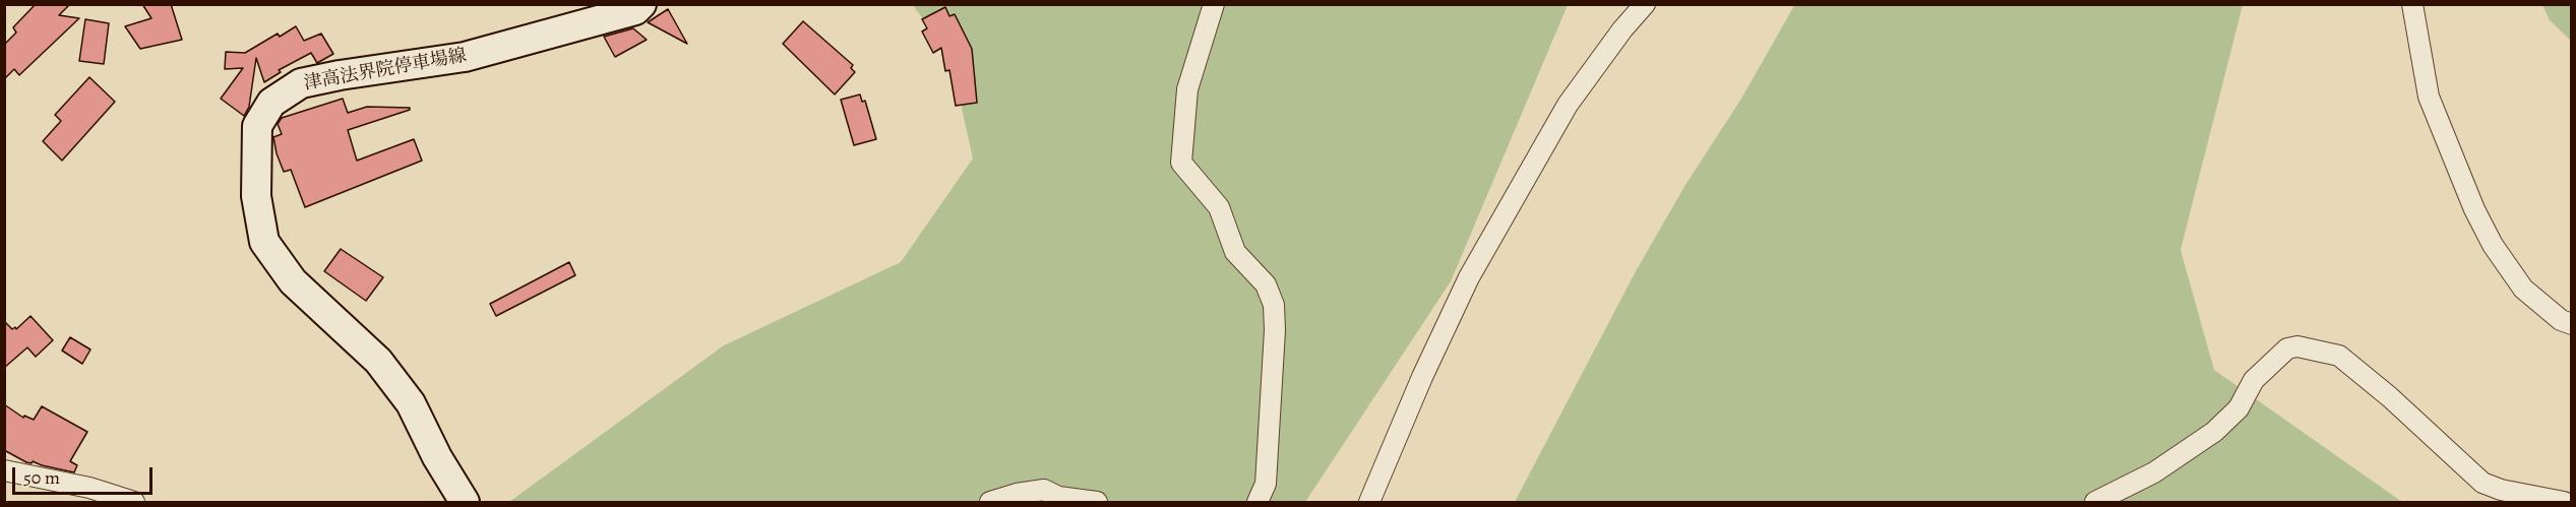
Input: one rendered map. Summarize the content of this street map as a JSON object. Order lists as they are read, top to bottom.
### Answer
{
  "streets": {
    "main road": ["津高法界院停車場線"]
  },
  "scale_bar": "50 m"
}
